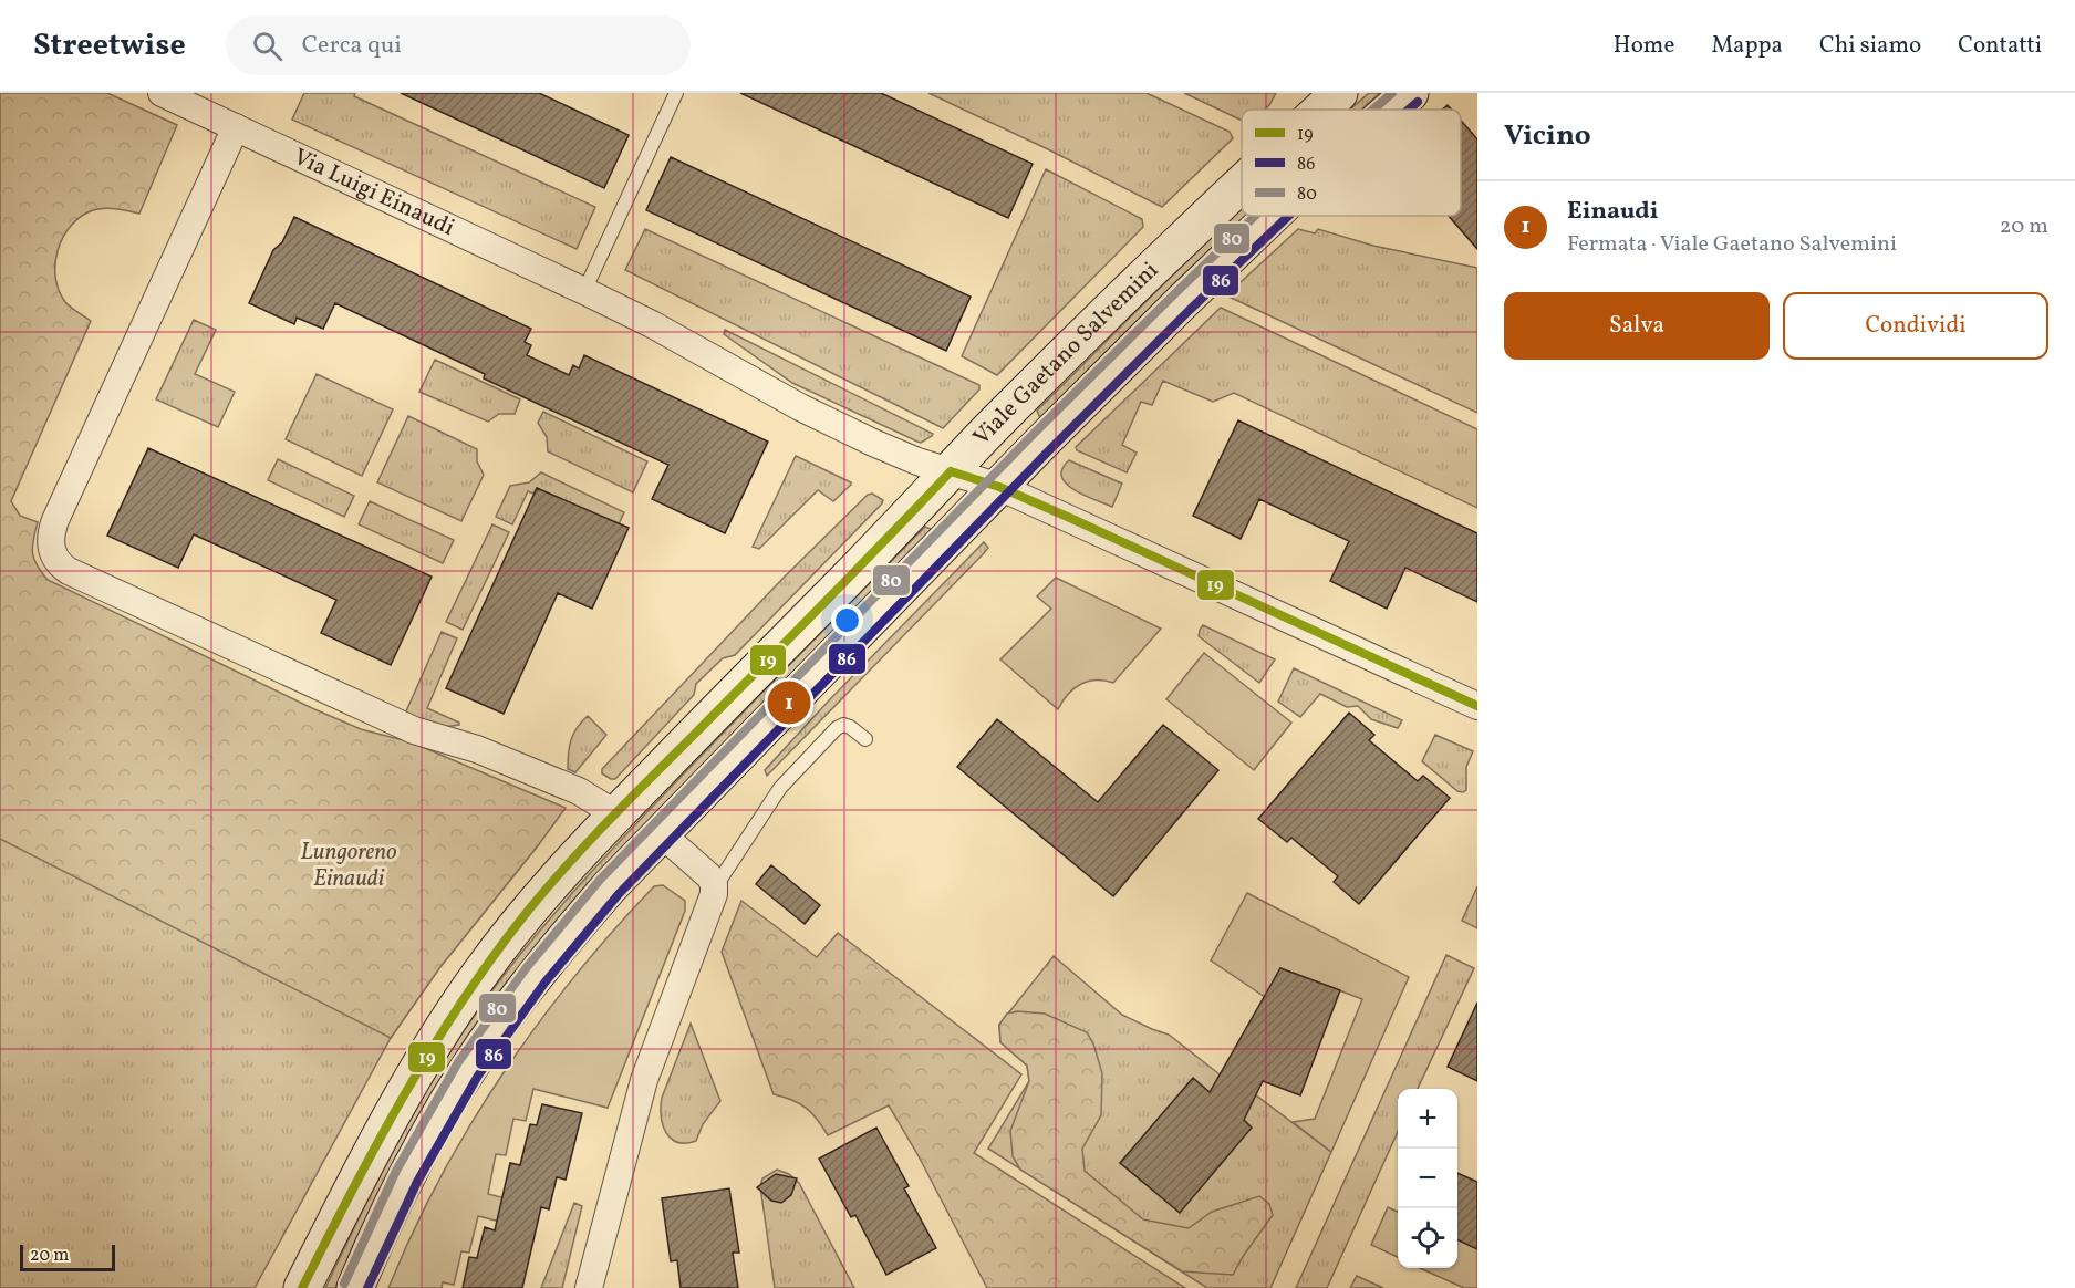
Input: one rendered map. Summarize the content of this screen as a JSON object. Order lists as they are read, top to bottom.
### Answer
{
  "streets": {
    "main road": ["Viale Gaetano Salvemini"],
    "street": ["Via Luigi Einaudi"]
  },
  "crossings": [
    ["Via Luigi Einaudi", "Viale Gaetano Salvemini"]
  ],
  "parks": ["Lungoreno Einaudi"],
  "lines": ["transit line 80", "transit line 86", "transit line 19"],
  "legend": ["19", "86", "80"],
  "scale_bar": "20 m",
  "page": {
    "header": "Streetwise",
    "search": "Cerca qui",
    "nav": [
      "Home",
      "Mappa",
      "Chi siamo",
      "Contatti"
    ],
    "heading": "Vicino",
    "list": [
      {
        "mark": "1",
        "name": "Einaudi",
        "note": "Fermata · Viale Gaetano Salvemini",
        "value": "20 m"
      }
    ],
    "buttons": ["Salva", "Condividi"],
    "pins": "1",
    "map_buttons": ["+", "−"],
    "scale": "20 m"
  }
}
